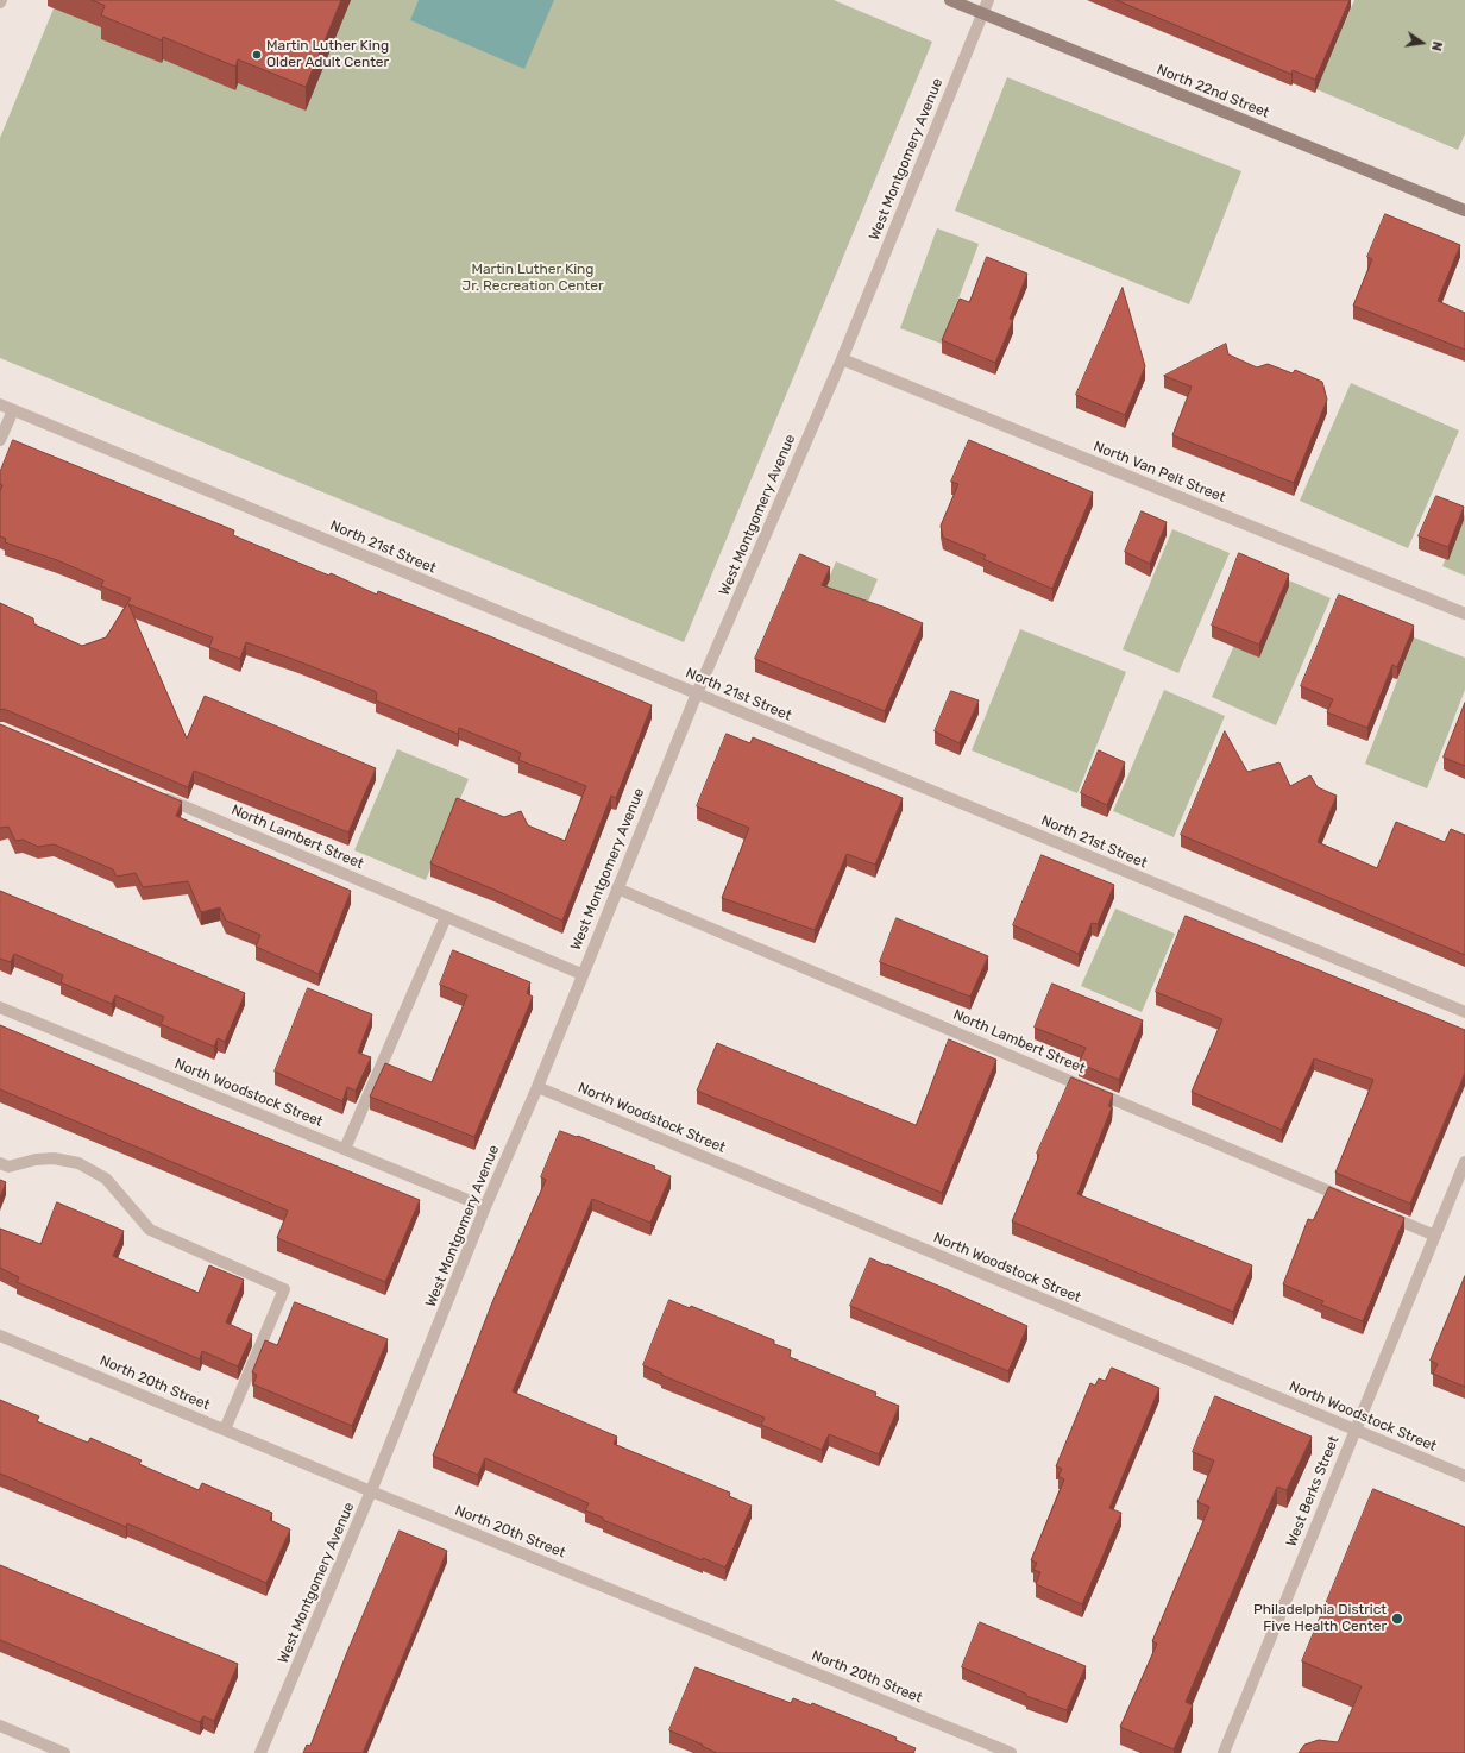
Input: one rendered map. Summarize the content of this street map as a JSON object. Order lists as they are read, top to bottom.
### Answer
{
  "streets": {
    "main road": ["North 22nd Street"],
    "street": [
      "West Montgomery Avenue",
      "North Van Pelt Street",
      "North 21st Street",
      "North Lambert Street",
      "North Woodstock Street",
      "North 20th Street",
      "West Berks Street"
    ]
  },
  "crossings": [
    ["North 22nd Street", "West Montgomery Avenue"],
    ["West Montgomery Avenue", "North Van Pelt Street"],
    ["West Montgomery Avenue", "North 21st Street"],
    ["West Montgomery Avenue", "North Lambert Street"],
    ["West Montgomery Avenue", "North Woodstock Street"],
    ["West Montgomery Avenue", "North 20th Street"],
    ["North Woodstock Street", "West Berks Street"]
  ],
  "parks": ["Martin Luther King Jr. Recreation Center"],
  "places": ["Martin Luther King Older Adult Center", "Philadelphia District Five Health Center"],
  "north": "right"
}
